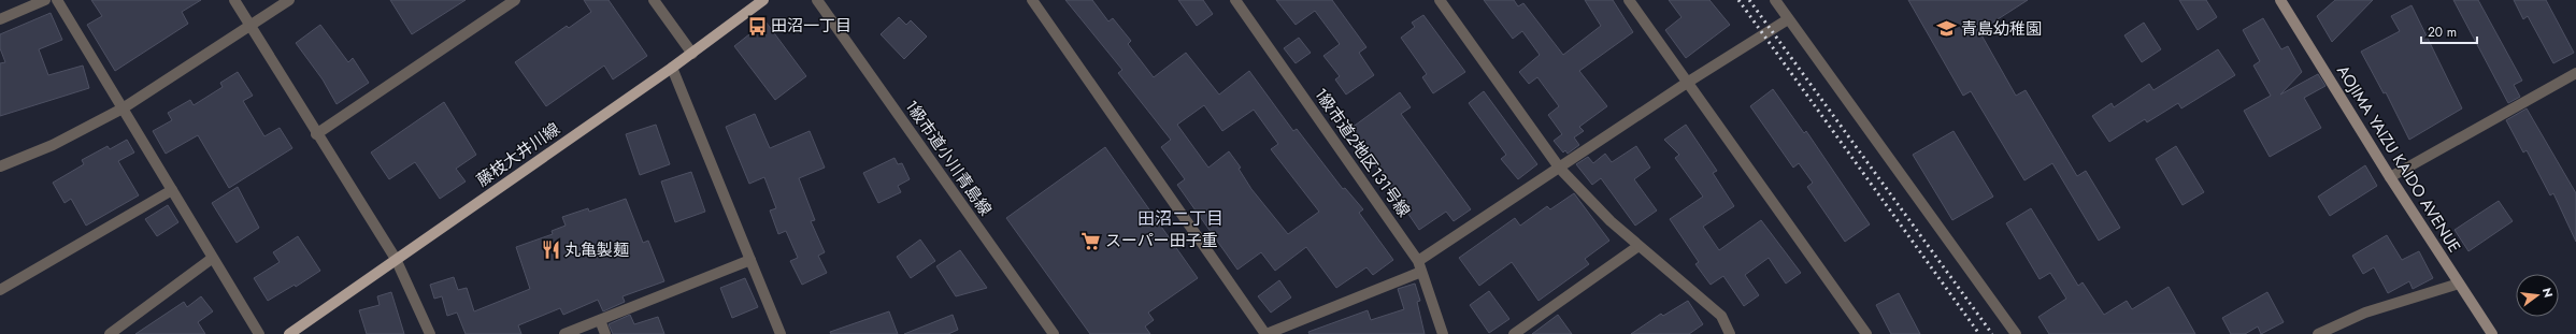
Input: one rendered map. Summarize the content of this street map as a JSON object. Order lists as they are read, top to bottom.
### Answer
{
  "streets": {
    "main road": ["藤枝大井川線", "AOJIMA YAIZU KAIDO AVENUE"],
    "street": ["1級市道2地区131号線", "1級市道小川青島線"]
  },
  "districts": ["田沼二丁目"],
  "places": {
    "bus stop": ["田沼一丁目"],
    "school or university": ["青島幼稚園"],
    "supermarket": ["スーパー田子重"],
    "restaurant": ["丸亀製麺"]
  },
  "scale_bar": "20 m",
  "north": "right"
}
